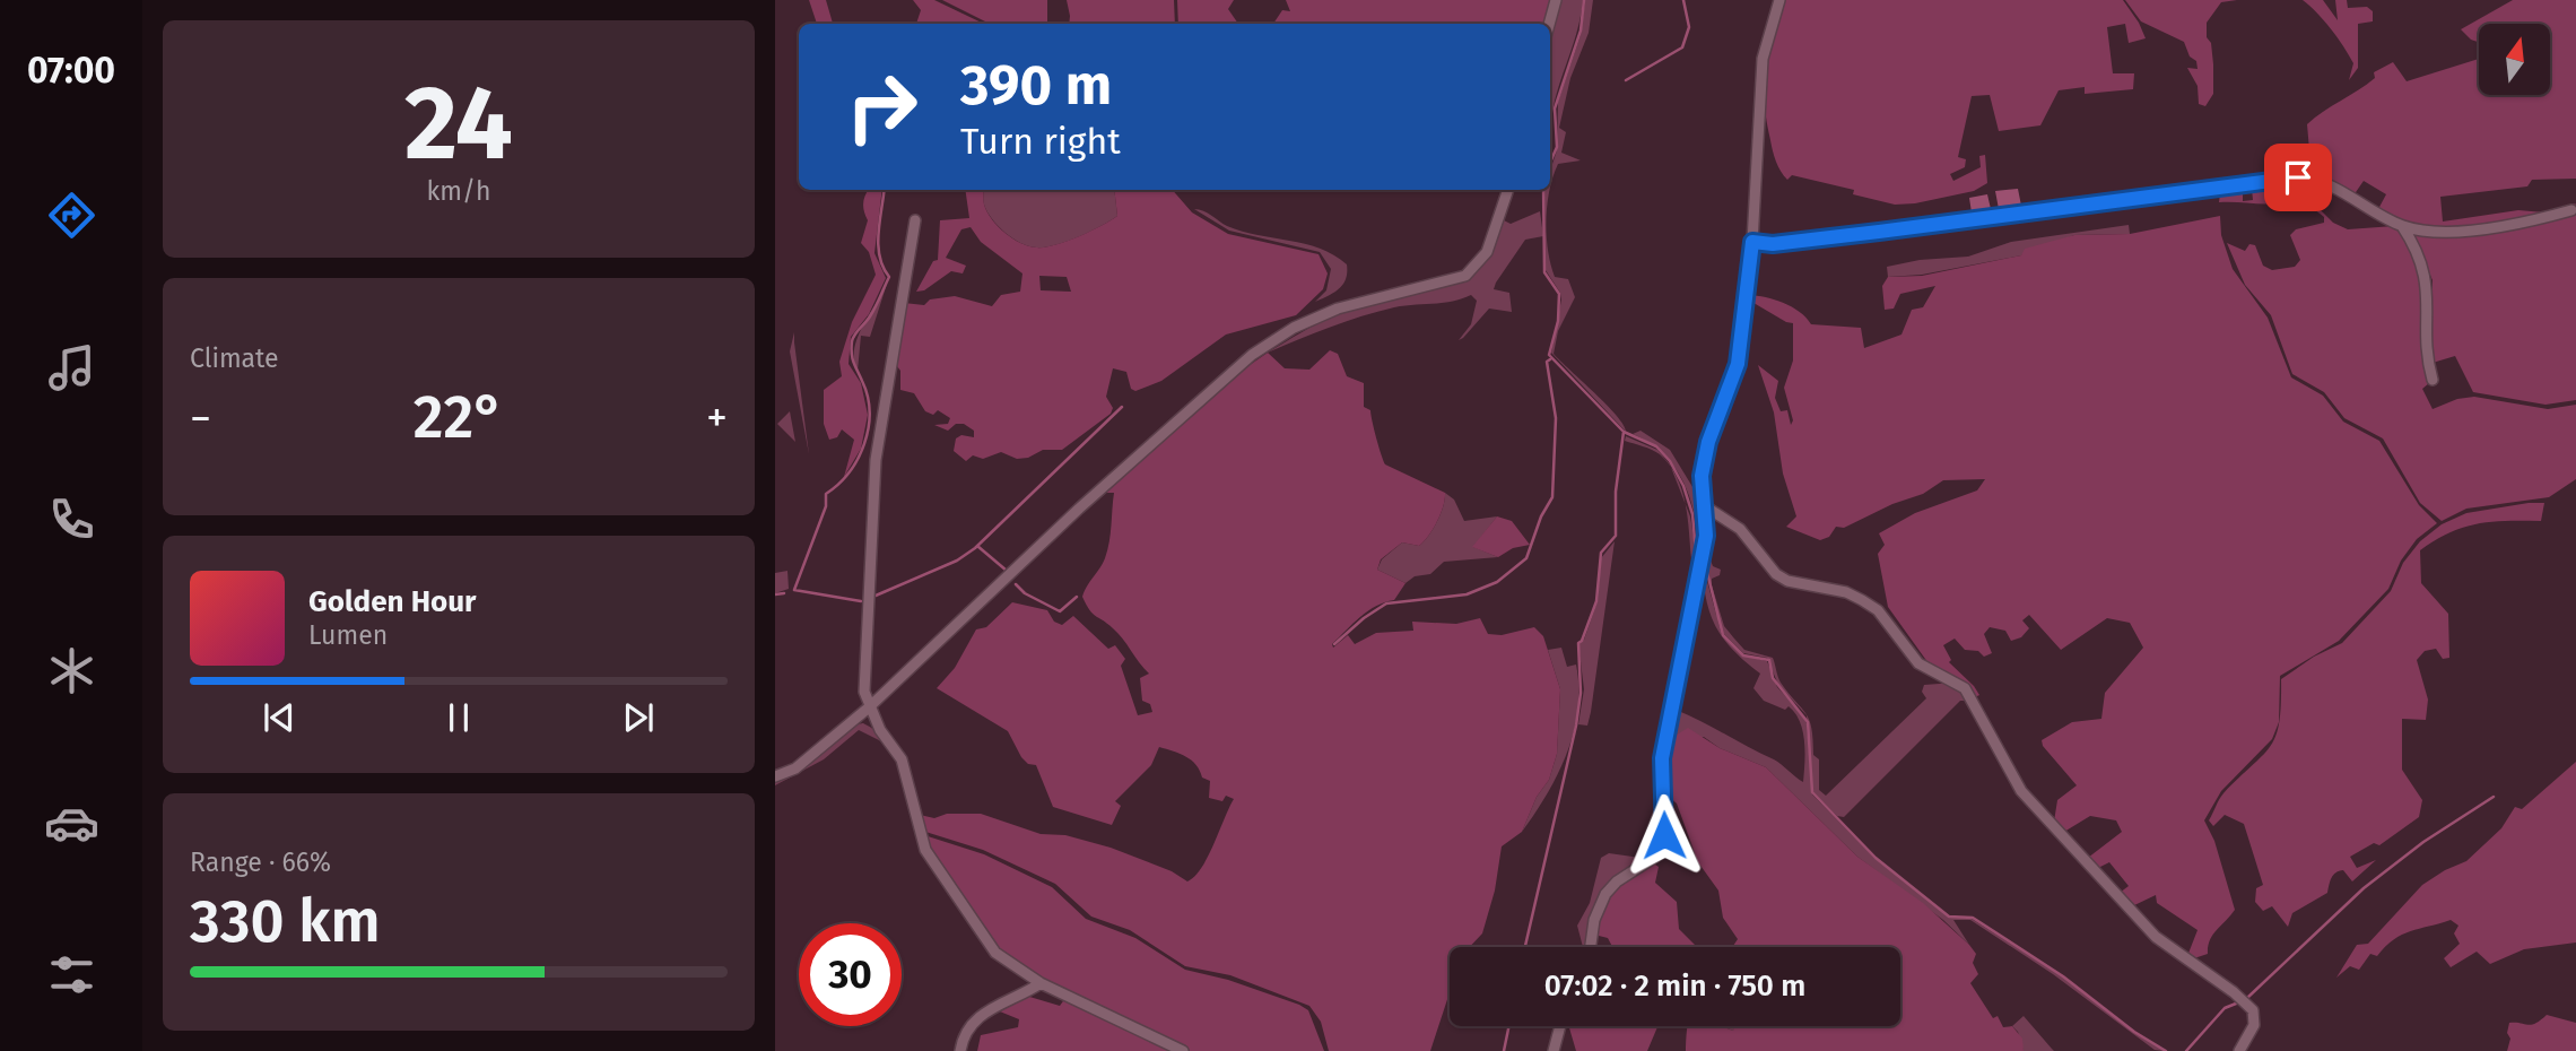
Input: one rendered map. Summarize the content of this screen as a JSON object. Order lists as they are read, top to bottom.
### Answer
{
  "north": "top",
  "page": {
    "tabs": "07:00",
    "tile": [
      ["24", "km/h"],
      "Climate",
      ["Range · 66%", "330 km"]
    ],
    "turn": ["390 m", "Turn right"],
    "heat": ["−", "22°", "+"],
    "song": ["Golden Hour", "Lumen"],
    "limit": "30",
    "trip": "07:02 · 2 min · 750 m"
  }
}
